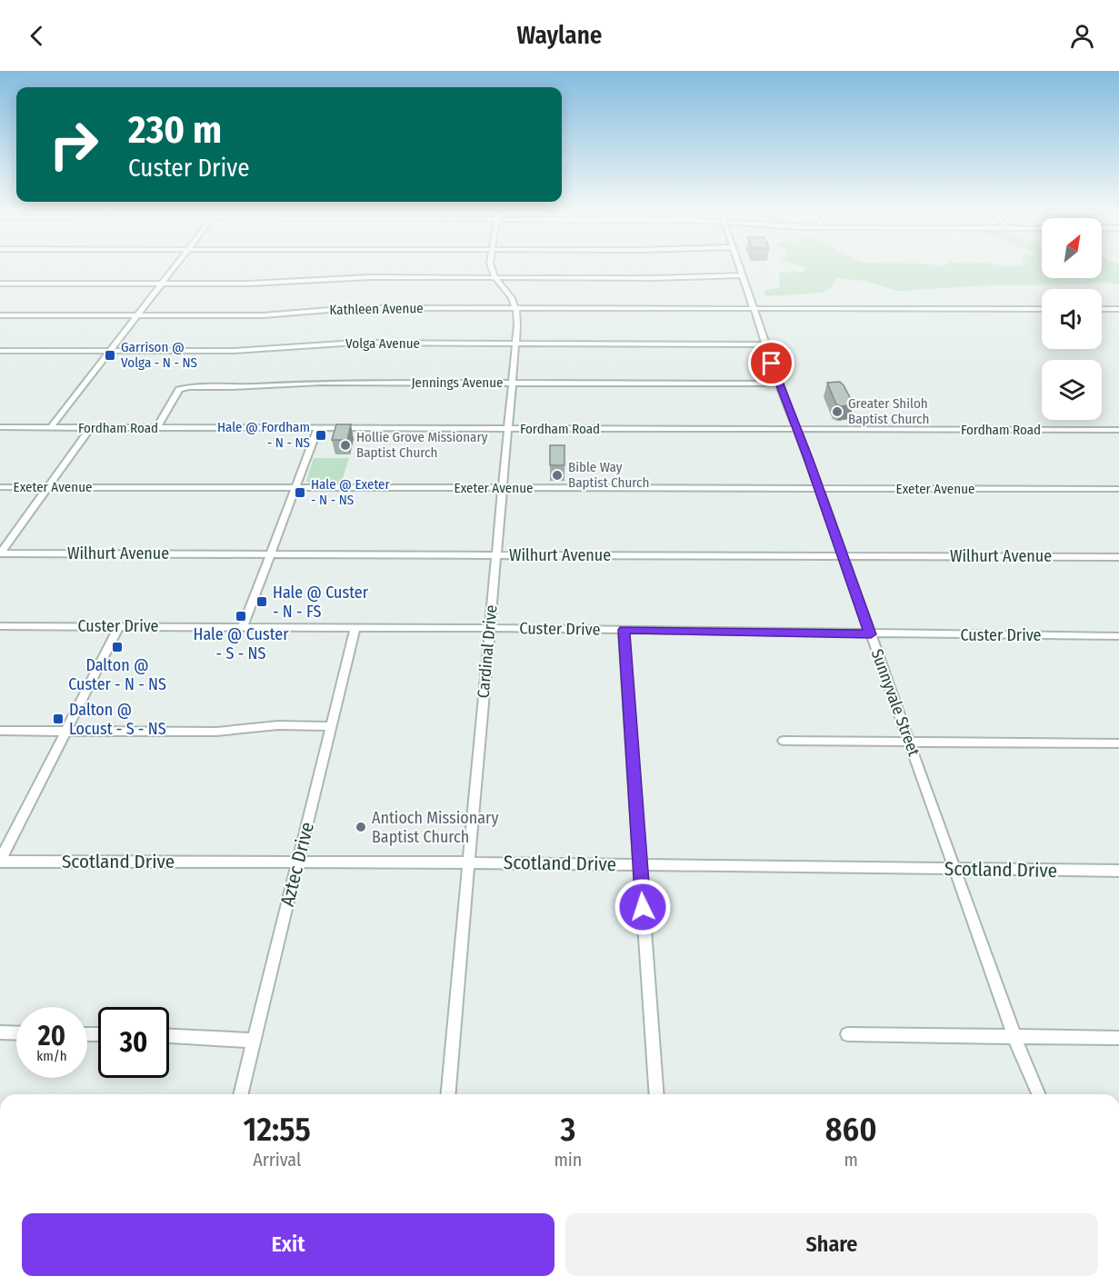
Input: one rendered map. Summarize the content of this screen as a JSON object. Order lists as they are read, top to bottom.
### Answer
{
  "streets": {
    "street": [
      "Kathleen Avenue",
      "Volga Avenue",
      "Jennings Avenue",
      "Fordham Road",
      "Exeter Avenue",
      "Wilhurt Avenue",
      "Custer Drive",
      "Cardinal Drive",
      "Sunnyvale Street",
      "Scotland Drive",
      "Aztec Drive"
    ]
  },
  "crossings": [
    ["Kathleen Avenue", "Cardinal Drive"],
    ["Kathleen Avenue", "Sunnyvale Street"],
    ["Volga Avenue", "Cardinal Drive"],
    ["Volga Avenue", "Sunnyvale Street"],
    ["Jennings Avenue", "Fordham Road"],
    ["Jennings Avenue", "Cardinal Drive"],
    ["Jennings Avenue", "Sunnyvale Street"],
    ["Fordham Road", "Cardinal Drive"],
    ["Fordham Road", "Sunnyvale Street"],
    ["Exeter Avenue", "Cardinal Drive"],
    ["Exeter Avenue", "Sunnyvale Street"],
    ["Wilhurt Avenue", "Cardinal Drive"],
    ["Wilhurt Avenue", "Sunnyvale Street"],
    ["Custer Drive", "Cardinal Drive"],
    ["Custer Drive", "Sunnyvale Street"],
    ["Custer Drive", "Aztec Drive"],
    ["Cardinal Drive", "Scotland Drive"],
    ["Sunnyvale Street", "Scotland Drive"],
    ["Scotland Drive", "Aztec Drive"]
  ],
  "places": {
    "transit": [
      "Garrison @ Volga - N - NS",
      "Hale @ Fordham - N - NS",
      "Hale @ Exeter - N - NS",
      "Hale @ Custer - N - FS",
      "Hale @ Custer - S - NS",
      "Dalton @ Custer - N - NS",
      "Dalton @ Locust - S - NS"
    ],
    "other": [
      "Greater Shiloh Baptist Church",
      "Hollie Grove Missionary Baptist Church",
      "Bible Way Baptist Church",
      "Antioch Missionary Baptist Church"
    ]
  },
  "north": "top right",
  "page": {
    "header": "Waylane",
    "turn": ["230 m", "Custer Drive"],
    "speed": "20 km/h",
    "limit": "30",
    "eta": [
      "12:55",
      "Arrival",
      "3",
      "min",
      "860",
      "m"
    ],
    "buttons": ["Exit", "Share"]
  }
}
